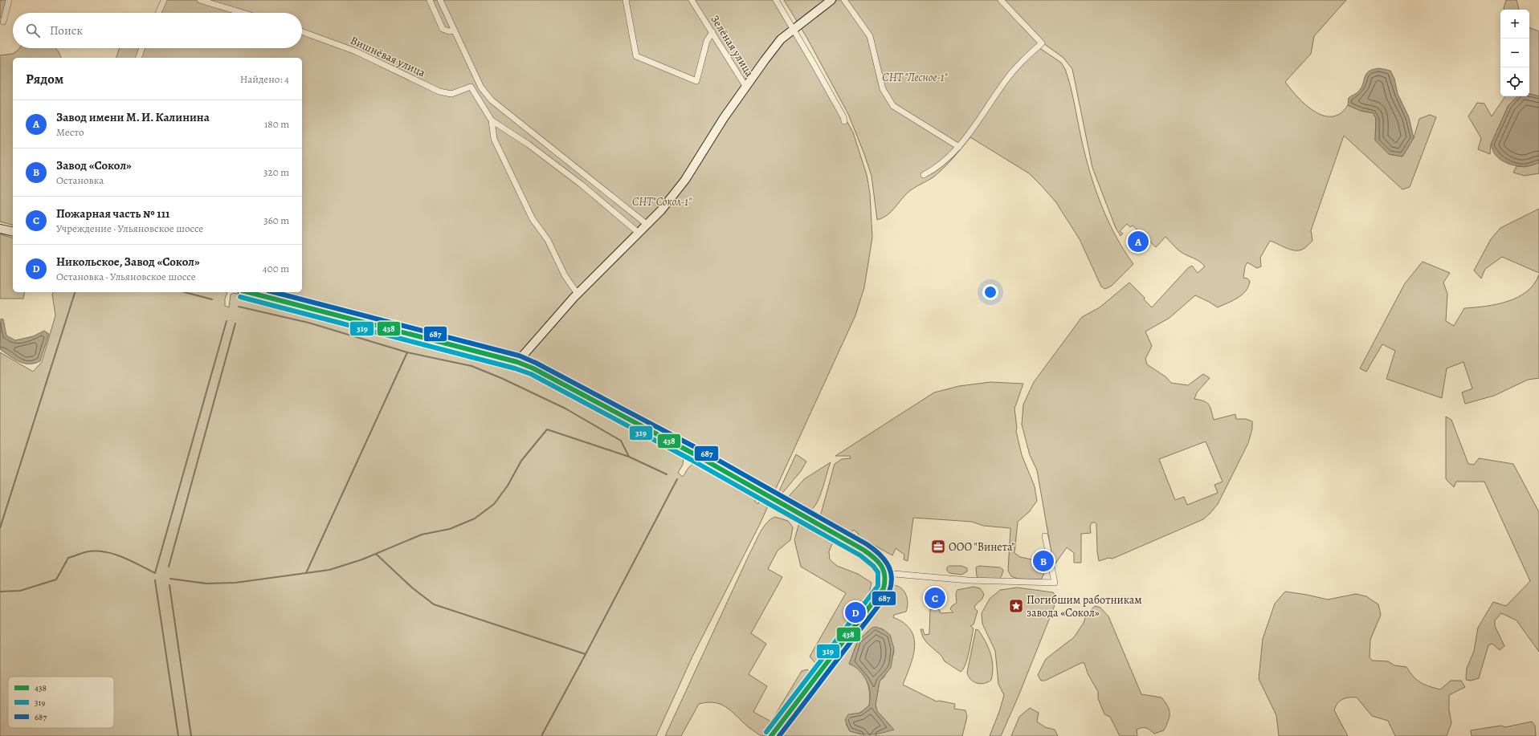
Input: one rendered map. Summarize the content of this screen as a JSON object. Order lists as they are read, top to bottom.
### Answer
{
  "streets": {
    "street": ["Зелёная улица", "Вишнёвая улица"]
  },
  "parks": ["СНТ \"Лесное-1\"", "СНТ\"Сокол-1\""],
  "places": {
    "office": ["ООО \"Винета\""],
    "place": ["Погибшим работникам завода «Сокол»"]
  },
  "lines": ["transit line 438", "transit line 687", "transit line 319"],
  "legend": ["438", "319", "687"],
  "page": {
    "map_buttons": ["+", "−"],
    "search": "Поиск",
    "heading": ["Рядом", "Найдено: 4"],
    "list": [
      {
        "mark": "A",
        "name": "Завод имени М. И. Калинина",
        "note": "Место",
        "value": "180 m"
      },
      {
        "mark": "B",
        "name": "Завод «Сокол»",
        "note": "Остановка",
        "value": "320 m"
      },
      {
        "mark": "C",
        "name": "Пожарная часть № 111",
        "note": "Учреждение · Ульяновское шоссе",
        "value": "360 m"
      },
      {
        "mark": "D",
        "name": "Никольское, Завод «Сокол»",
        "note": "Остановка · Ульяновское шоссе",
        "value": "400 m"
      }
    ],
    "pins": [
      "A",
      "B",
      "C",
      "D"
    ]
  }
}
